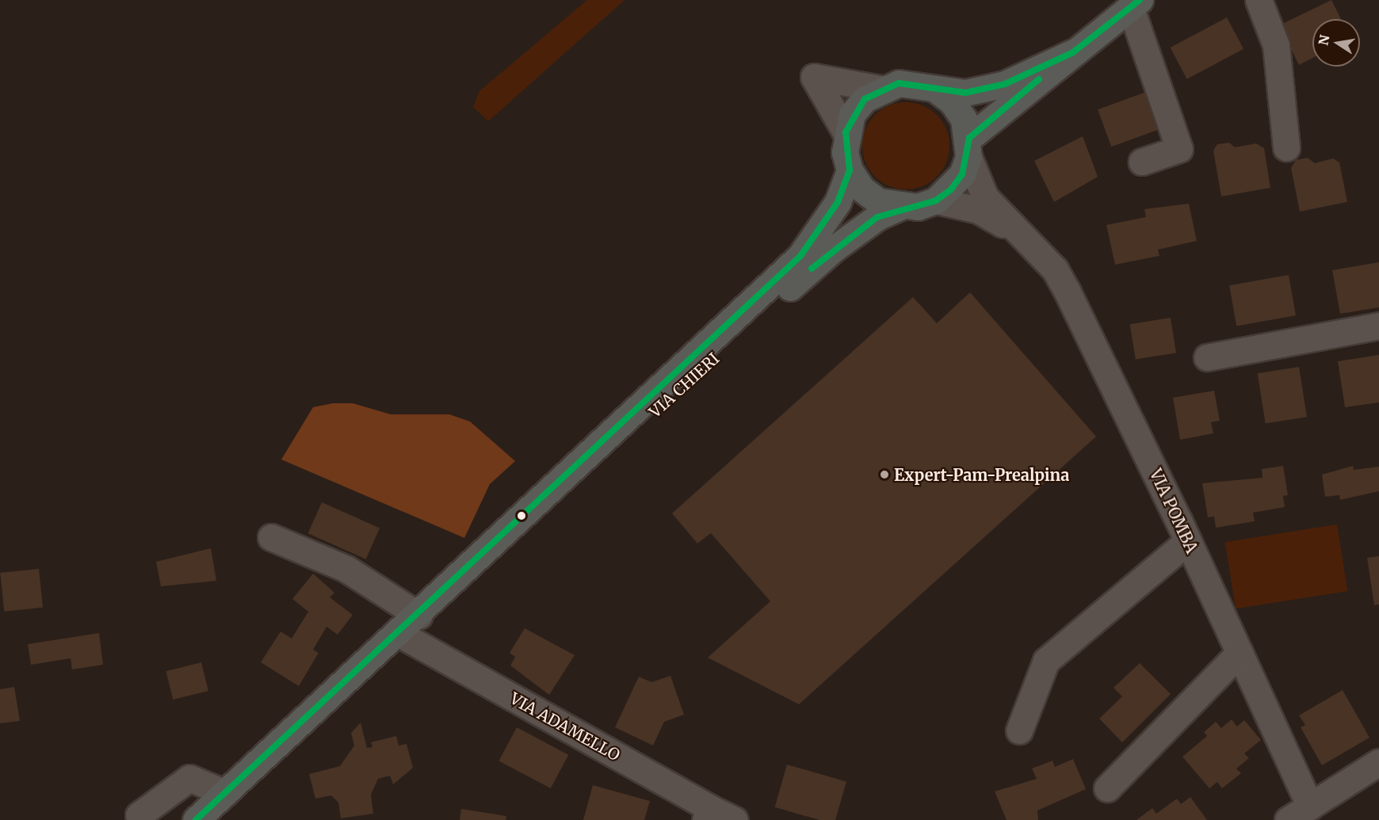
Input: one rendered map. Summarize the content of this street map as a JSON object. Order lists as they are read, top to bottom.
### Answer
{
  "streets": {
    "main road": ["VIA CHIERI"],
    "street": ["VIA POMBA", "VIA ADAMELLO"]
  },
  "crossings": [
    ["VIA CHIERI", "VIA POMBA"],
    ["VIA CHIERI", "VIA ADAMELLO"]
  ],
  "places": ["Expert-Pam-Prealpina"],
  "north": "left"
}
